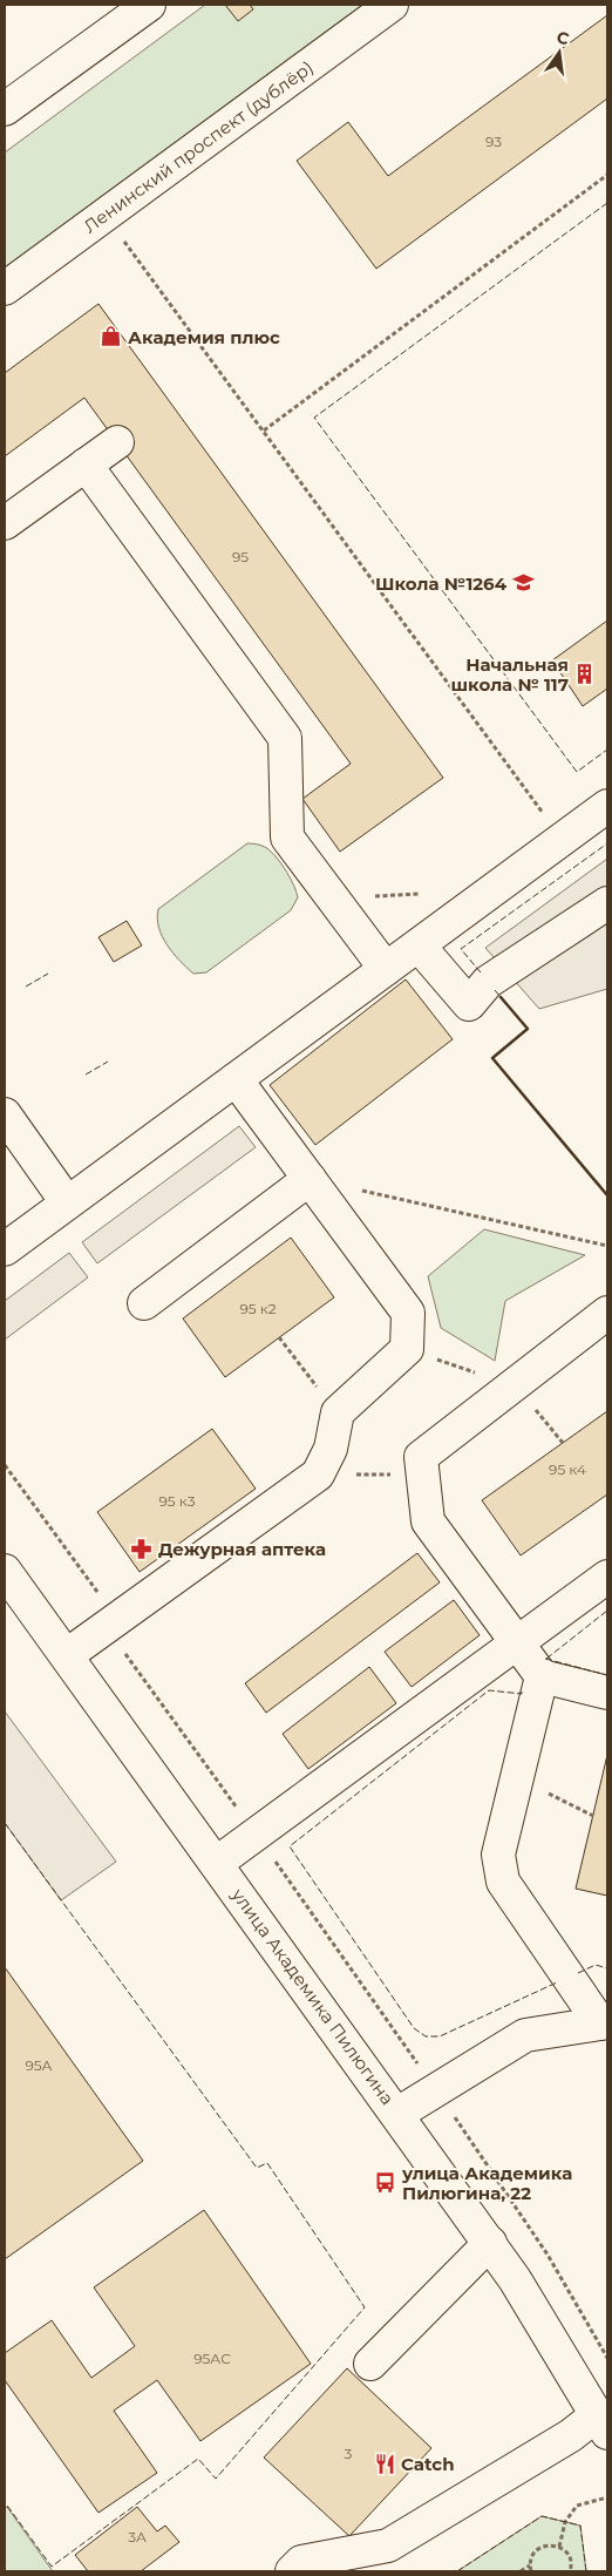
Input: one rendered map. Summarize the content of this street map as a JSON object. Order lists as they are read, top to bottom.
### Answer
{
  "streets": {
    "street": ["Ленинский проспект (дублёр)", "улица Академика Пилюгина"]
  },
  "places": {
    "shop": ["Академия плюс"],
    "school or university": ["Школа №1264"],
    "building": ["Начальная школа № 117"],
    "pharmacy": ["Дежурная аптека"],
    "bus stop": ["улица Академика Пилюгина, 22"],
    "restaurant": ["Catch"]
  },
  "house_numbers": [
    "93",
    "95",
    "95 к2",
    "95 к4",
    "95 к3",
    "95А",
    "95АС",
    "3",
    "3А"
  ],
  "north": "top"
}
